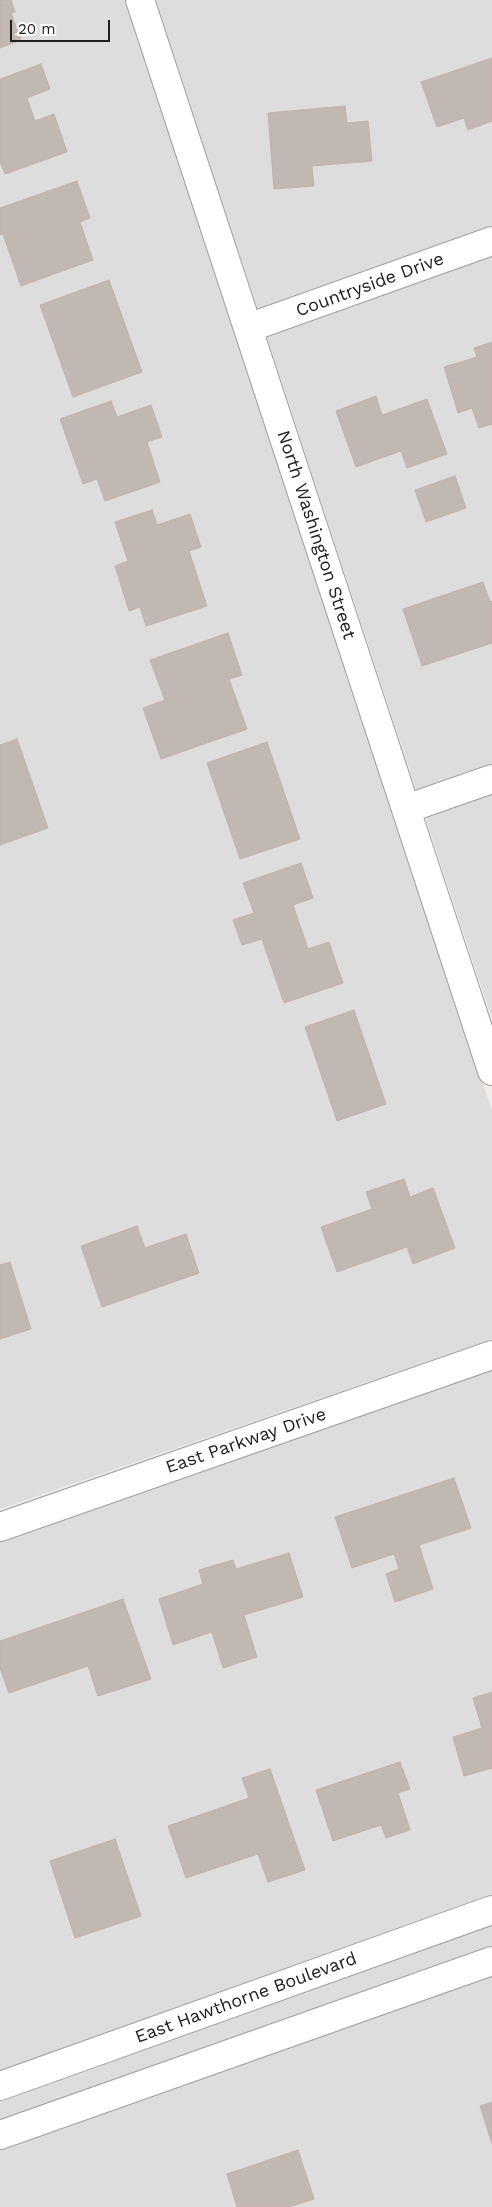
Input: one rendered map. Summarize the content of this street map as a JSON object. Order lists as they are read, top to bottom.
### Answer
{
  "streets": {
    "street": [
      "Countryside Drive",
      "North Washington Street",
      "East Parkway Drive",
      "East Hawthorne Boulevard"
    ]
  },
  "crossings": [
    ["Countryside Drive", "North Washington Street"]
  ],
  "scale_bar": "20 m"
}
